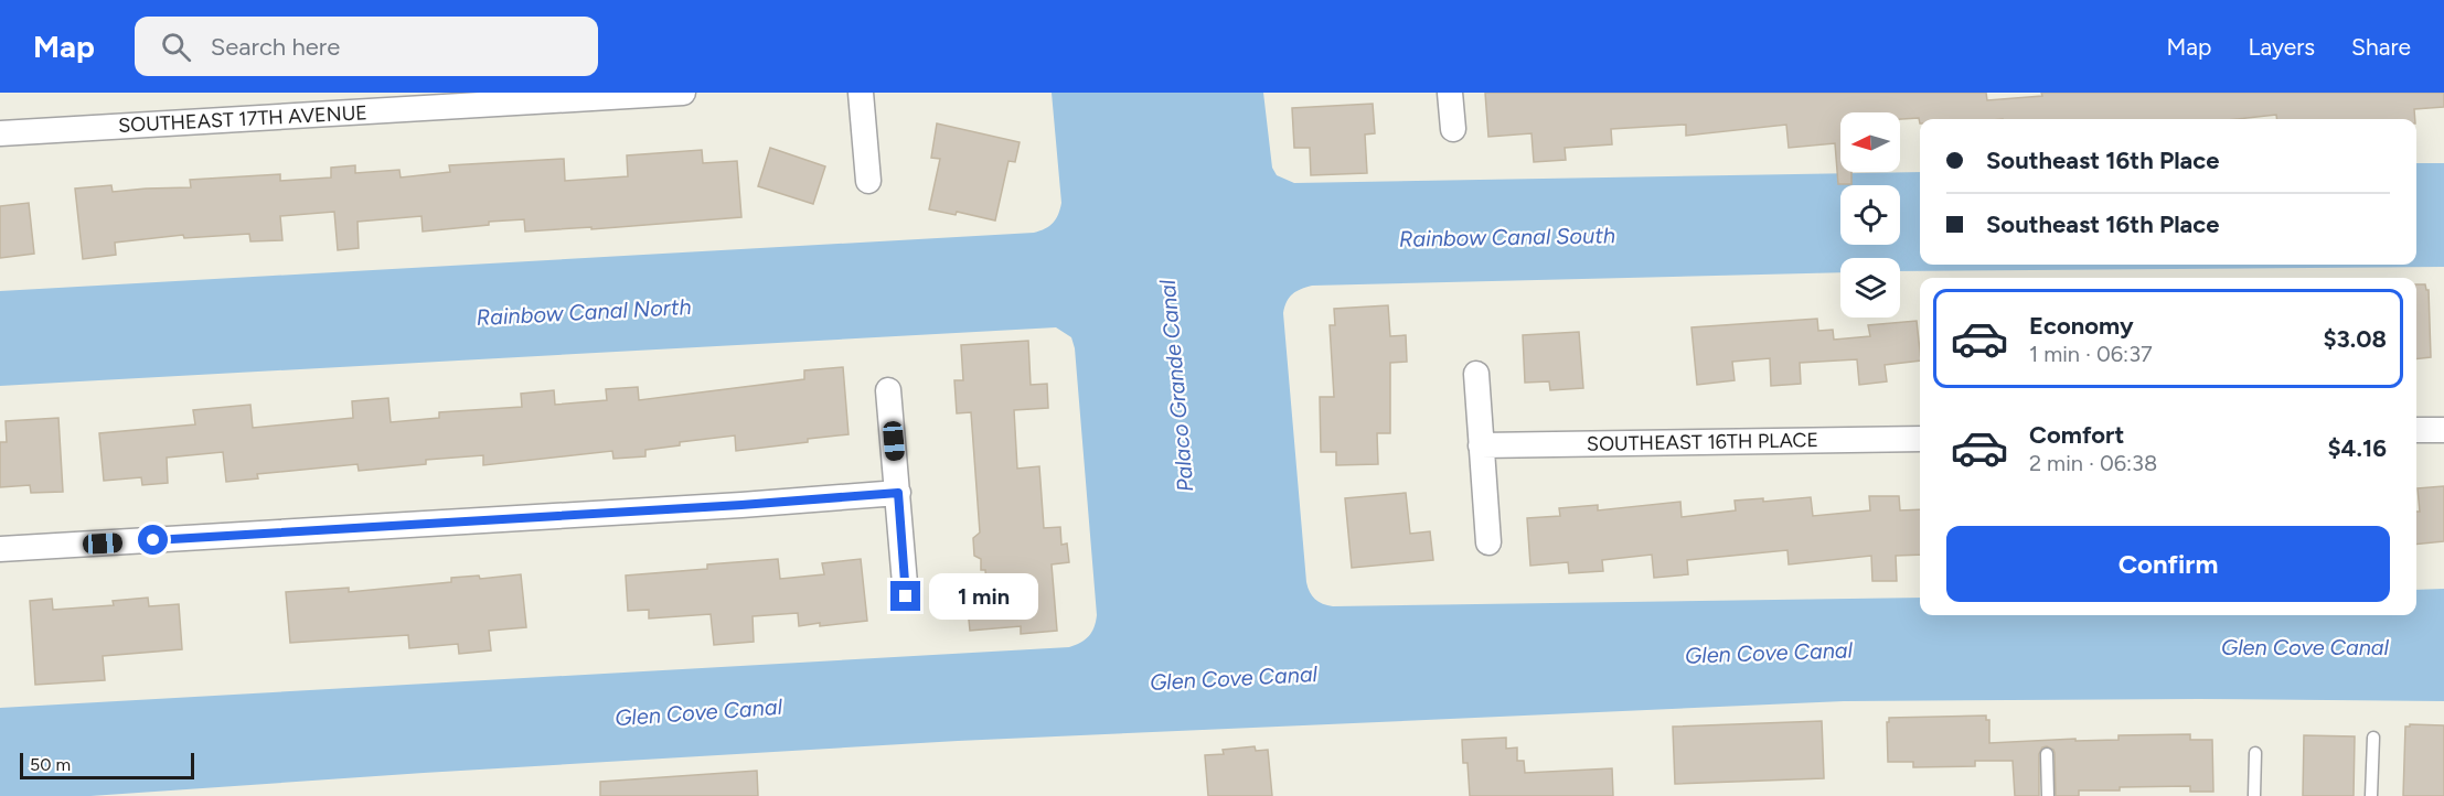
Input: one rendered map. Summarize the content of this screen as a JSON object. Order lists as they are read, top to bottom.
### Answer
{
  "streets": {
    "street": ["SOUTHEAST 17TH AVENUE", "SOUTHEAST 16TH PLACE"]
  },
  "water": [
    "Rainbow Canal South",
    "Rainbow Canal North",
    "Palaco Grande Canal",
    "Glen Cove Canal"
  ],
  "scale_bar": "50 m",
  "north": "left",
  "page": {
    "header": "Map",
    "search": "Search here",
    "nav": ["Map", "Layers", "Share"],
    "banner": ["Southeast 16th Place", "Southeast 16th Place"],
    "list": [
      {
        "name": "Economy",
        "note": "1 min · 06:37",
        "value": "$3.08"
      },
      {
        "name": "Comfort",
        "note": "2 min · 06:38",
        "value": "$4.16"
      }
    ],
    "buttons": "Confirm",
    "bubble": "1 min",
    "scale": "50 m"
  }
}
